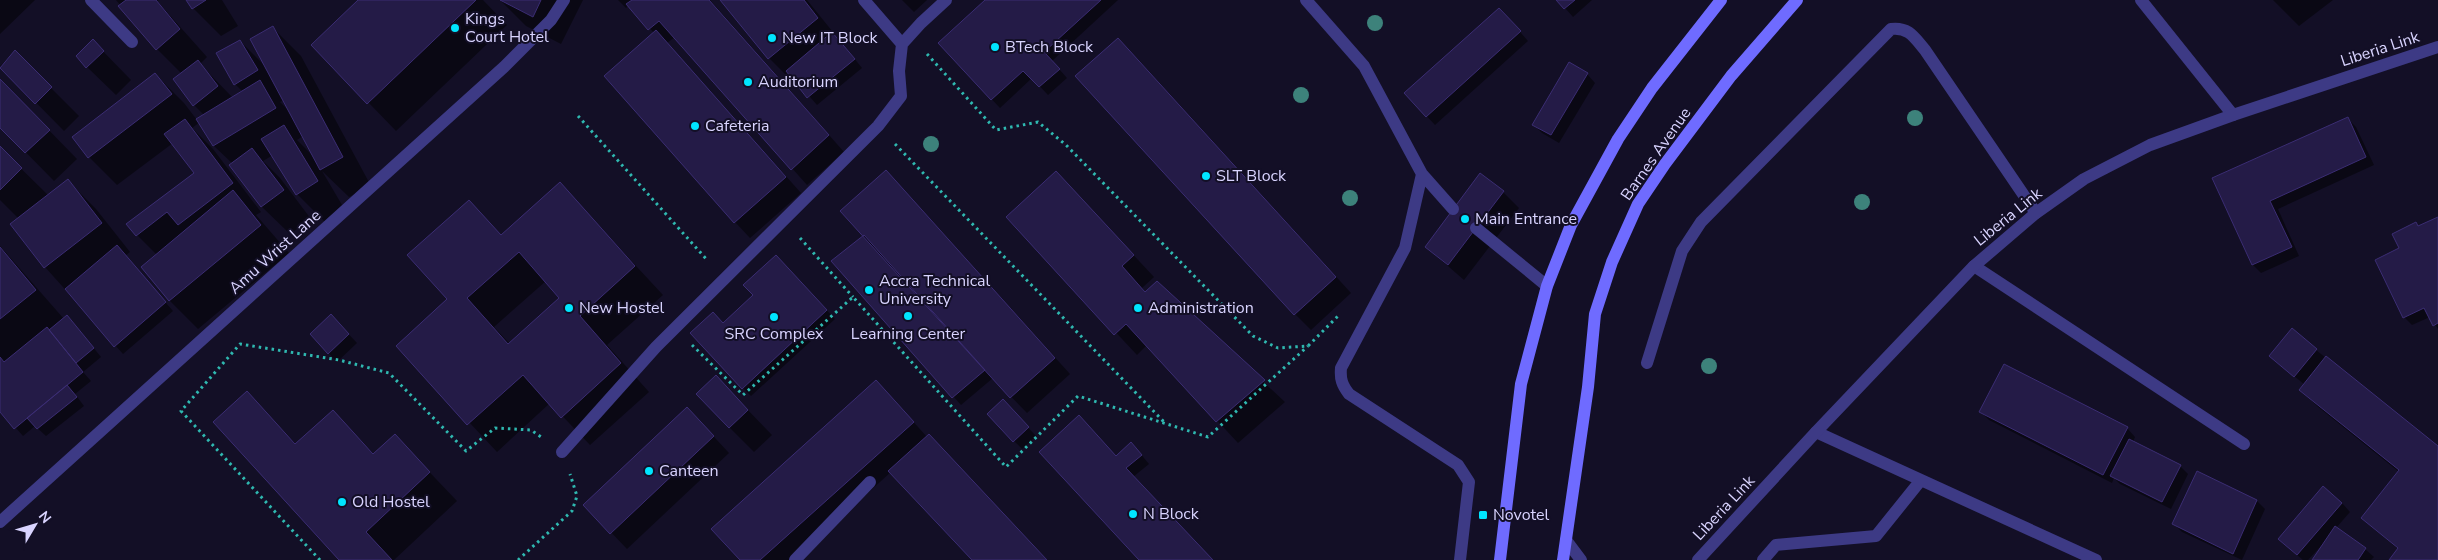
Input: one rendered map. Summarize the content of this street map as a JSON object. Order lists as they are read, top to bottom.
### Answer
{
  "streets": {
    "main road": ["Barnes Avenue"],
    "street": ["Liberia Link", "Amu Wrist Lane"]
  },
  "places": {
    "other": [
      "Kings Court Hotel",
      "New IT Block",
      "BTech Block",
      "Auditorium",
      "Cafeteria",
      "SLT Block",
      "Main Entrance",
      "Accra Technical University",
      "New Hostel",
      "Administration",
      "Learning Center",
      "SRC Complex",
      "Canteen",
      "Old Hostel",
      "N Block"
    ],
    "transit": ["Novotel"]
  },
  "north": "top right"
}
